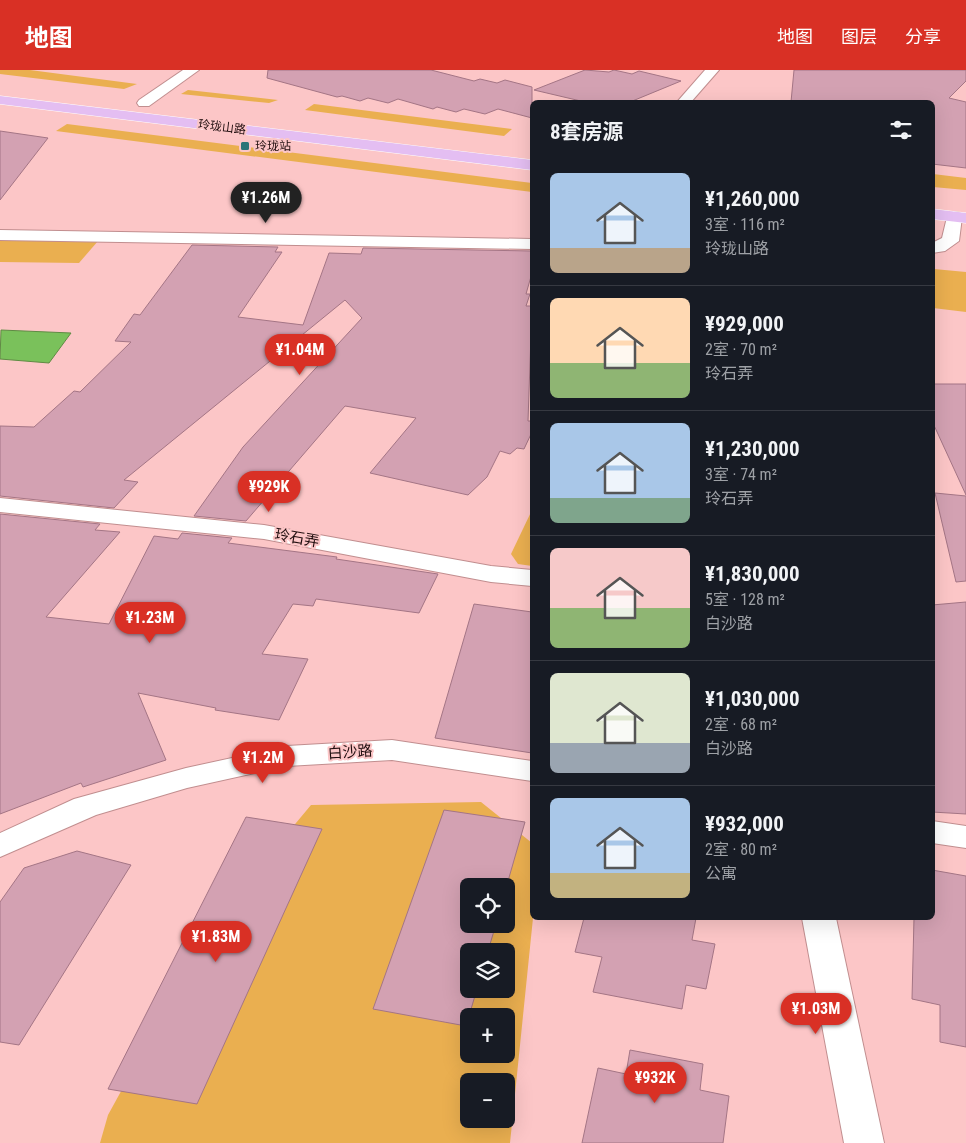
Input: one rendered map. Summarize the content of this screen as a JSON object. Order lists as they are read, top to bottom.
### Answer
{
  "streets": {
    "main road": ["玲珑山路"],
    "street": ["玲石弄", "白沙路"]
  },
  "places": {
    "transit": ["玲珑站"]
  },
  "page": {
    "header": "地图",
    "nav": ["地图", "图层", "分享"],
    "heading": "8套房源",
    "list": [
      {
        "name": "¥1,260,000",
        "note": "3室 · 116 m² · 玲珑山路"
      },
      {
        "name": "¥929,000",
        "note": "2室 · 70 m² · 玲石弄"
      },
      {
        "name": "¥1,230,000",
        "note": "3室 · 74 m² · 玲石弄"
      },
      {
        "name": "¥1,830,000",
        "note": "5室 · 128 m² · 白沙路"
      },
      {
        "name": "¥1,030,000",
        "note": "2室 · 68 m² · 白沙路"
      },
      {
        "name": "¥932,000",
        "note": "2室 · 80 m² · 公寓"
      }
    ],
    "price": [
      "¥1.26M",
      "¥1.04M",
      "¥929K",
      "¥1.23M",
      "¥1.2M",
      "¥1.83M",
      "¥1.03M",
      "¥932K"
    ],
    "map_buttons": ["+", "−"]
  }
}
